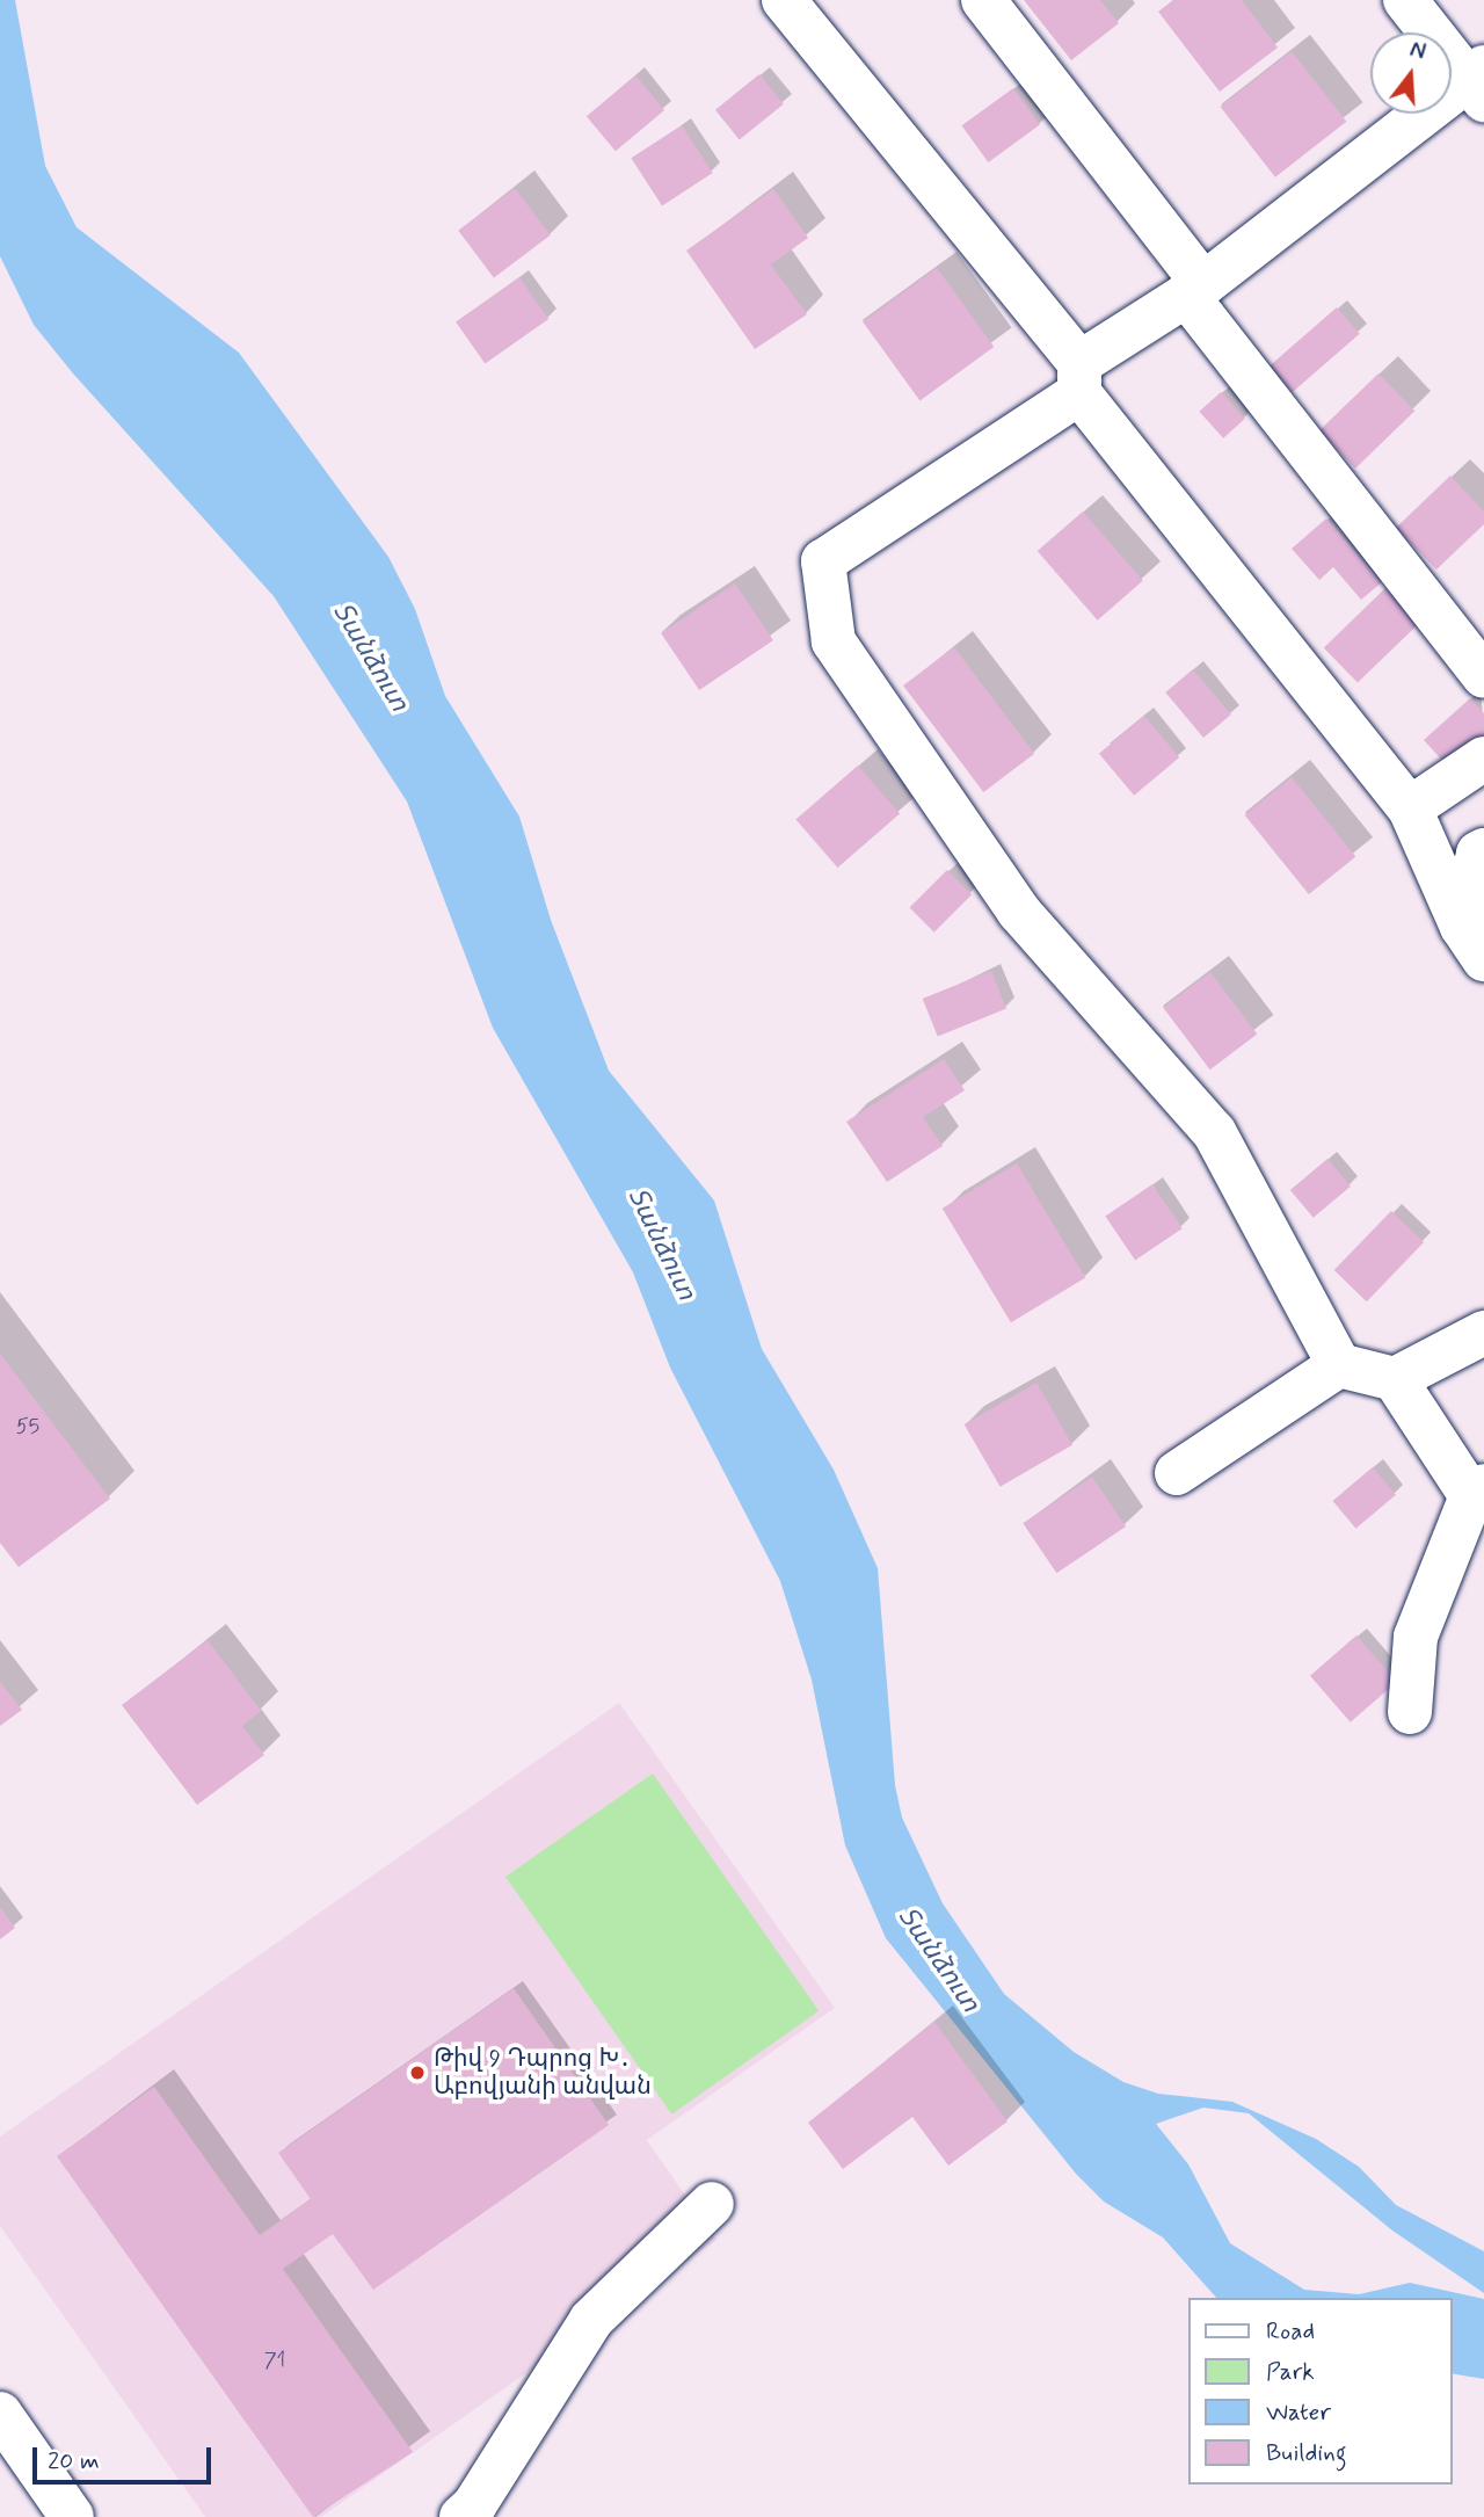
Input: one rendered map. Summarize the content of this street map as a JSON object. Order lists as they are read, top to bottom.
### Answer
{
  "water": ["Տանձուտ"],
  "places": ["Թիվ 9 Դպրոց Խ․ Աբովյանի անվան"],
  "house_numbers": ["55", "71"],
  "legend": [
    "Road",
    "Park",
    "Water",
    "Building"
  ],
  "scale_bar": "20 m",
  "north": "top"
}
